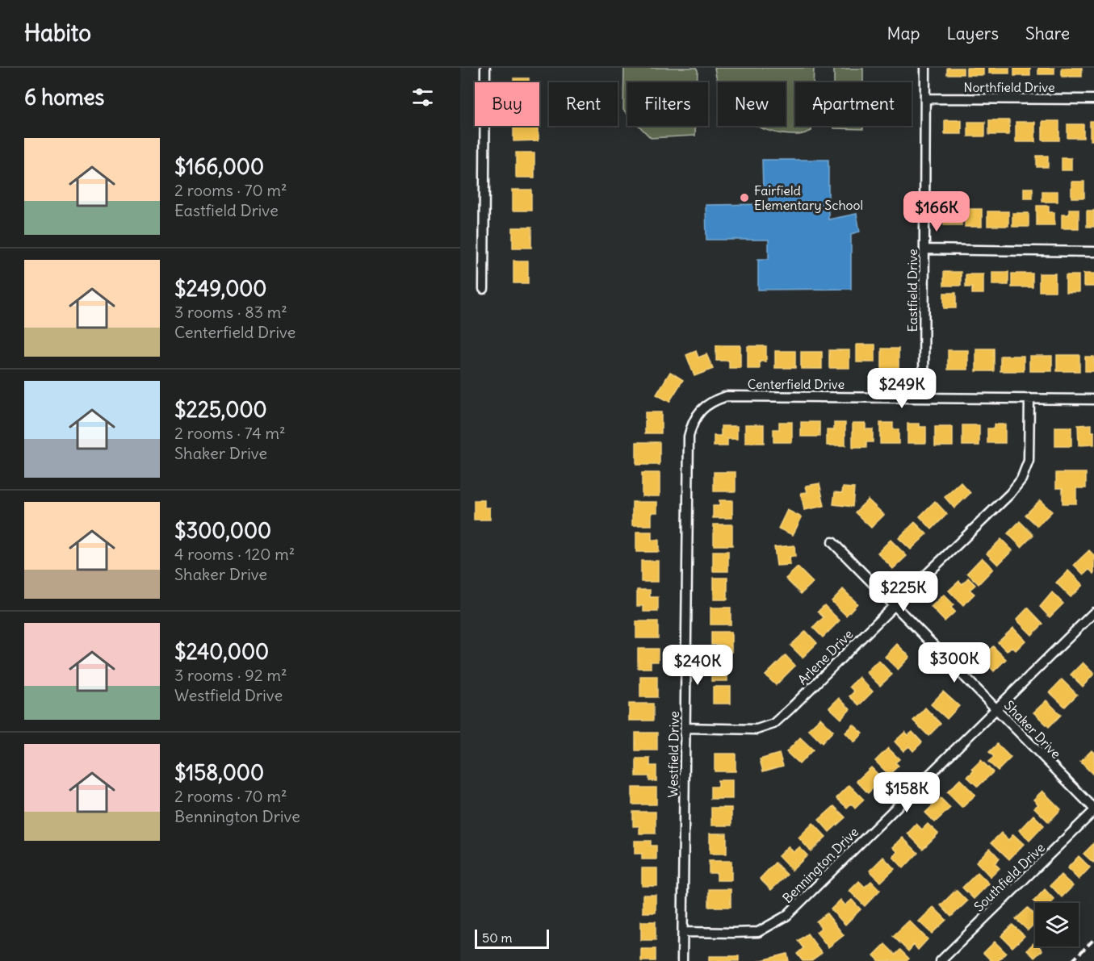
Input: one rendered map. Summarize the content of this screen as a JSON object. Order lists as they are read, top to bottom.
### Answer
{
  "streets": {
    "street": [
      "Northfield Drive",
      "Eastfield Drive",
      "Centerfield Drive",
      "Arlene Drive",
      "Shaker Drive",
      "Westfield Drive",
      "Bennington Drive",
      "Southfield Drive"
    ]
  },
  "crossings": [
    ["Northfield Drive", "Eastfield Drive"],
    ["Eastfield Drive", "Centerfield Drive"],
    ["Centerfield Drive", "Arlene Drive"],
    ["Centerfield Drive", "Westfield Drive"],
    ["Arlene Drive", "Shaker Drive"],
    ["Arlene Drive", "Westfield Drive"],
    ["Shaker Drive", "Bennington Drive"],
    ["Shaker Drive", "Southfield Drive"],
    ["Westfield Drive", "Bennington Drive"]
  ],
  "places": ["Fairfield Elementary School"],
  "scale_bar": "50 m",
  "page": {
    "header": "Habito",
    "nav": ["Map", "Layers", "Share"],
    "heading": "6 homes",
    "chip": [
      "Buy",
      "Rent",
      "Filters",
      "New",
      "Apartment"
    ],
    "list": [
      {
        "name": "$166,000",
        "note": "2 rooms · 70 m² · Eastfield Drive"
      },
      {
        "name": "$249,000",
        "note": "3 rooms · 83 m² · Centerfield Drive"
      },
      {
        "name": "$225,000",
        "note": "2 rooms · 74 m² · Shaker Drive"
      },
      {
        "name": "$300,000",
        "note": "4 rooms · 120 m² · Shaker Drive"
      },
      {
        "name": "$240,000",
        "note": "3 rooms · 92 m² · Westfield Drive"
      },
      {
        "name": "$158,000",
        "note": "2 rooms · 70 m² · Bennington Drive"
      }
    ],
    "price": [
      "$166K",
      "$249K",
      "$225K",
      "$300K",
      "$240K",
      "$158K"
    ],
    "scale": "50 m"
  }
}
